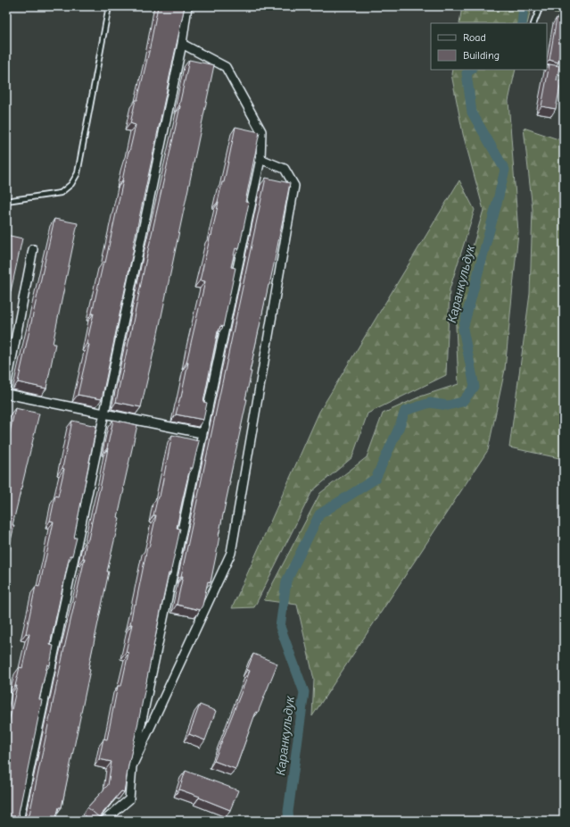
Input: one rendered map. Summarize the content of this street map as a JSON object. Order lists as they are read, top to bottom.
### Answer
{
  "water": ["Каранкульдук"],
  "legend": ["Road", "Building"]
}
